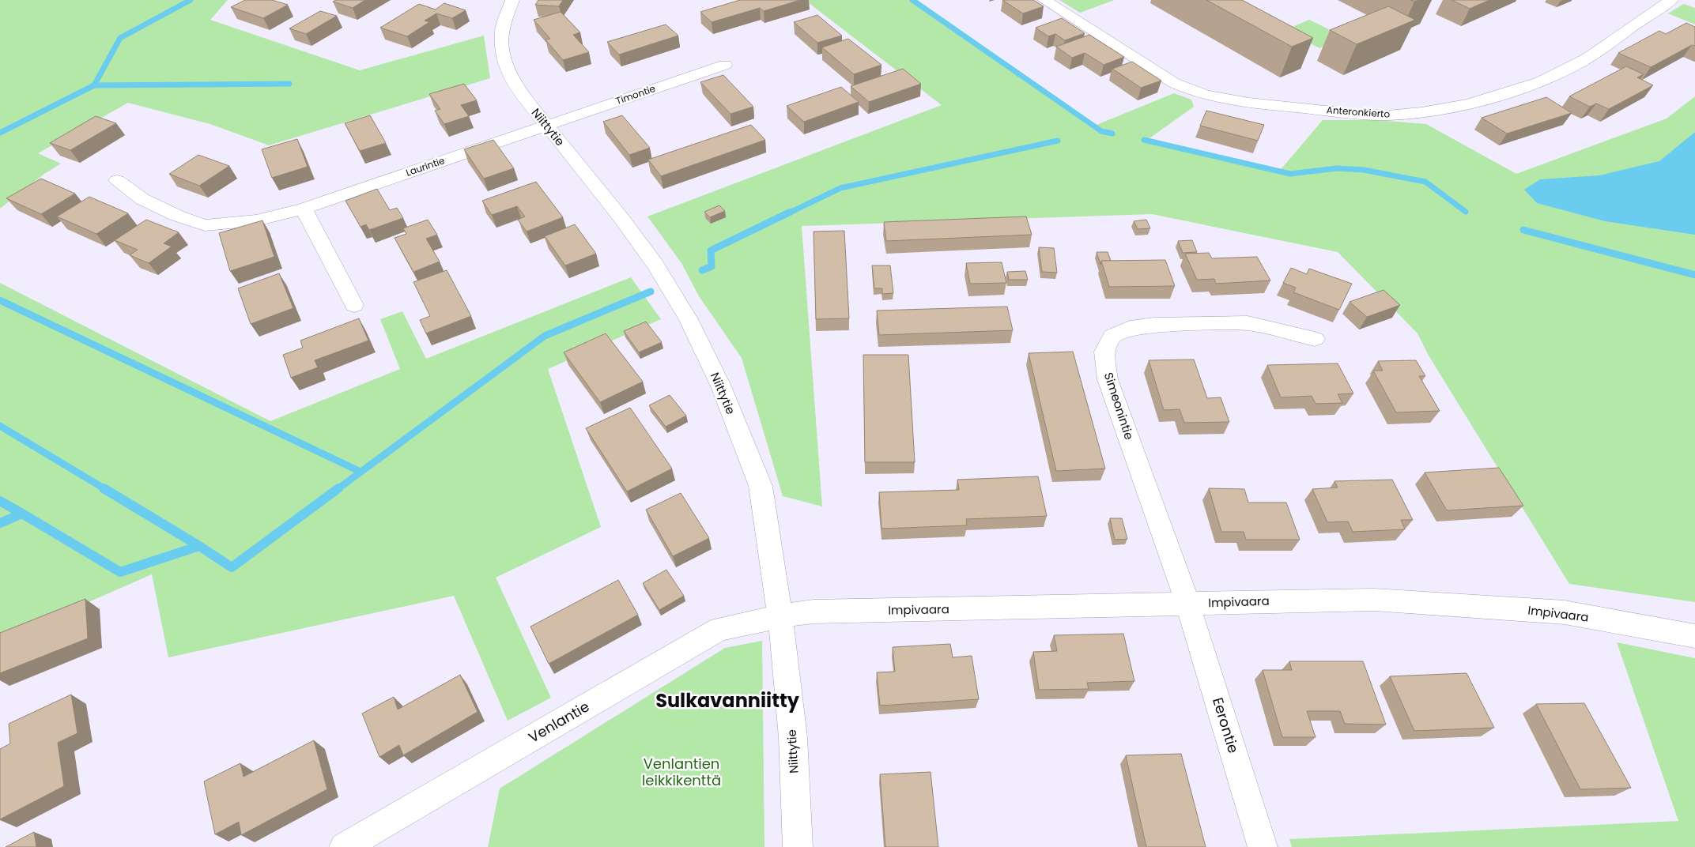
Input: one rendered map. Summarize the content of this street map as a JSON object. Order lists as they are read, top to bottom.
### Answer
{
  "streets": {
    "street": [
      "Timontie",
      "Anteronkierto",
      "Niittytie",
      "Laurintie",
      "Simeonintie",
      "Impivaara",
      "Venlantie",
      "Eerontie"
    ]
  },
  "crossings": [
    ["Timontie", "Niittytie"],
    ["Timontie", "Laurintie"],
    ["Niittytie", "Laurintie"],
    ["Niittytie", "Impivaara"],
    ["Niittytie", "Venlantie"],
    ["Simeonintie", "Impivaara"],
    ["Simeonintie", "Eerontie"],
    ["Impivaara", "Venlantie"],
    ["Impivaara", "Eerontie"]
  ],
  "districts": ["Sulkavanniitty"],
  "parks": ["Venlantien leikkikenttä"]
}
